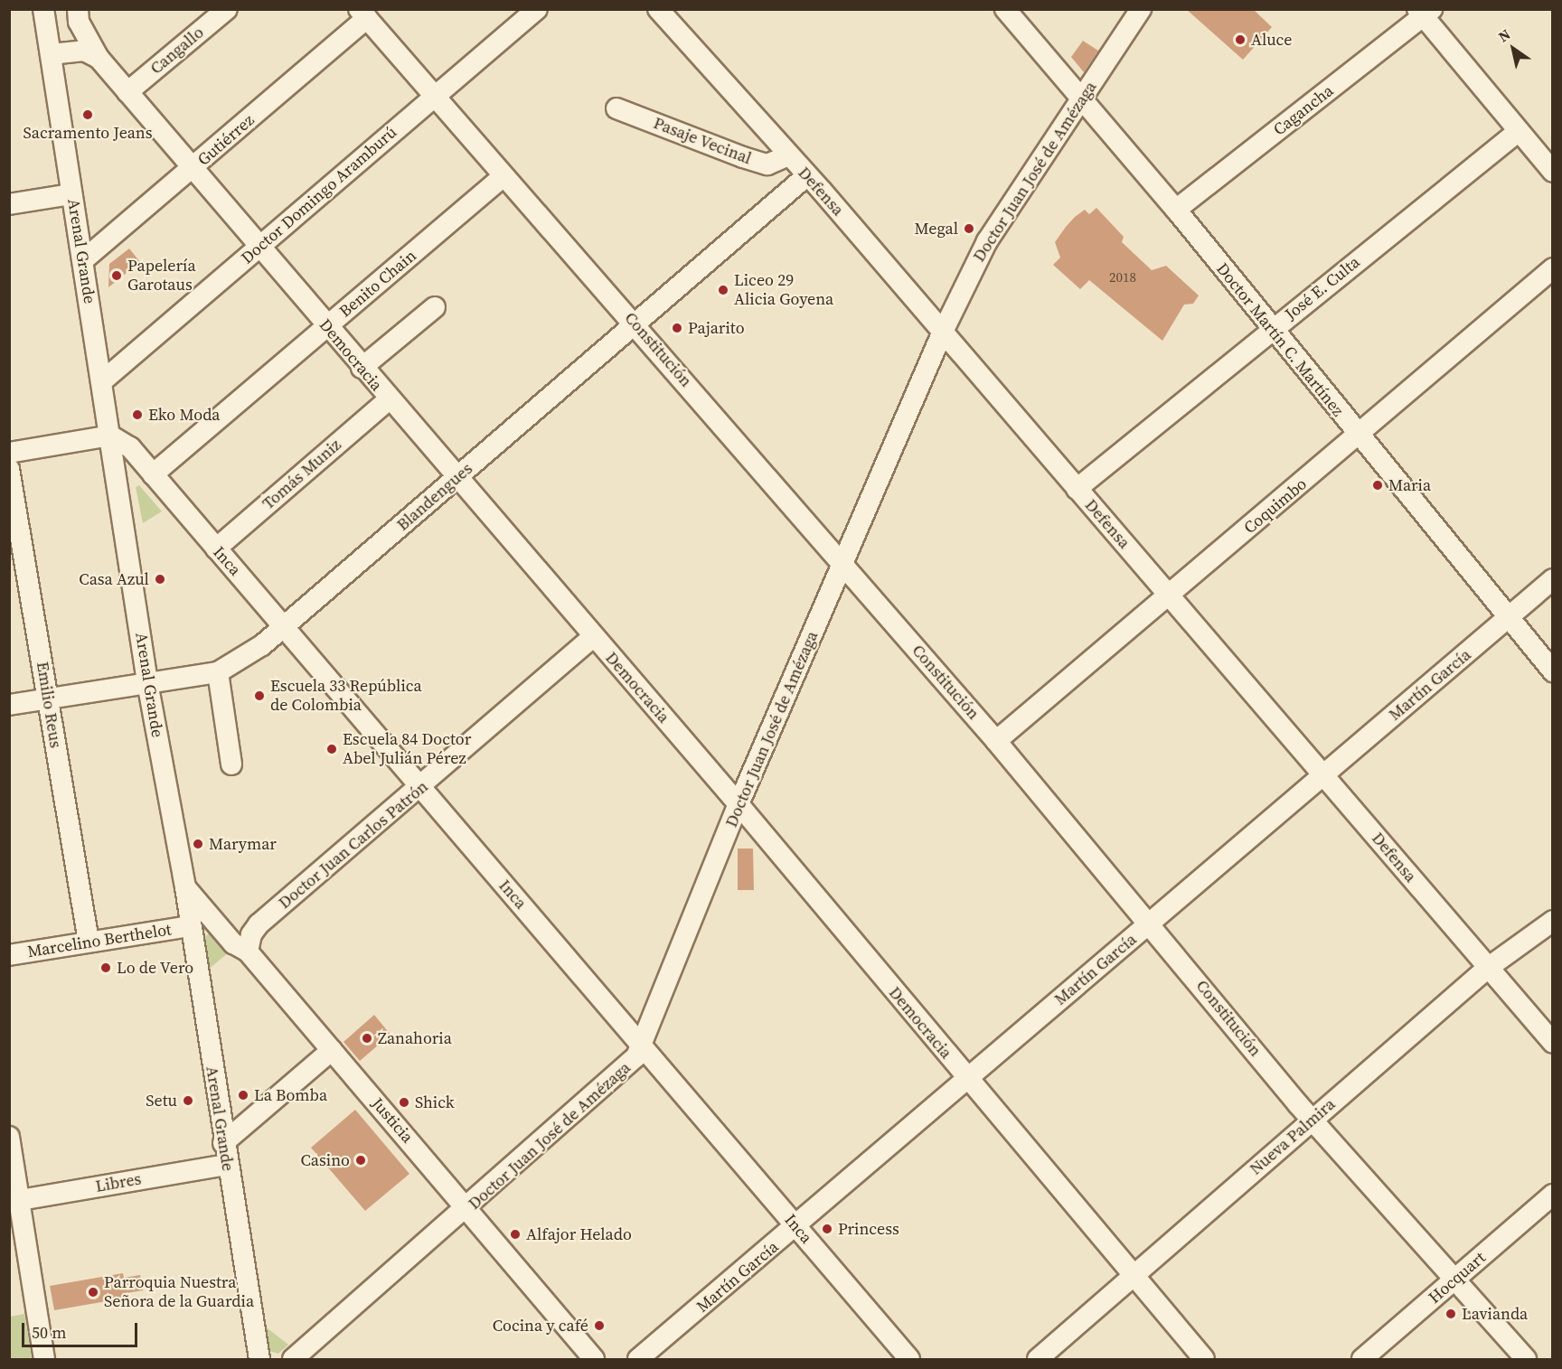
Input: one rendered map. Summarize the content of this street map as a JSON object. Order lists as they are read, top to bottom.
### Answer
{
  "streets": {
    "street": [
      "Cangallo",
      "Cagancha",
      "Gutiérrez",
      "Pasaje Vecinal",
      "Doctor Juan José de Amézaga",
      "Defensa",
      "Doctor Domingo Aramburú",
      "Arenal Grande",
      "Benito Chain",
      "José E. Culta",
      "Doctor Martín C. Martínez",
      "Constitución",
      "Democracia",
      "Tomás Muniz",
      "Blandengues",
      "Coquimbo",
      "Inca",
      "Martín García",
      "Emilio Reus",
      "Doctor Juan Carlos Patrón",
      "Marcelino Berthelot",
      "Justicia",
      "Nueva Palmira",
      "Libres",
      "Hocquart"
    ]
  },
  "crossings": [
    ["Cangallo", "Democracia"],
    ["Cagancha", "Doctor Martín C. Martínez"],
    ["Gutiérrez", "Arenal Grande"],
    ["Gutiérrez", "Constitución"],
    ["Gutiérrez", "Democracia"],
    ["Pasaje Vecinal", "Defensa"],
    ["Doctor Juan José de Amézaga", "Defensa"],
    ["Doctor Juan José de Amézaga", "Doctor Martín C. Martínez"],
    ["Doctor Juan José de Amézaga", "Constitución"],
    ["Doctor Juan José de Amézaga", "Democracia"],
    ["Doctor Juan José de Amézaga", "Inca"],
    ["Doctor Juan José de Amézaga", "Justicia"],
    ["Defensa", "José E. Culta"],
    ["Defensa", "Blandengues"],
    ["Defensa", "Coquimbo"],
    ["Defensa", "Martín García"],
    ["Defensa", "Nueva Palmira"],
    ["Doctor Domingo Aramburú", "Arenal Grande"],
    ["Doctor Domingo Aramburú", "Constitución"],
    ["Doctor Domingo Aramburú", "Democracia"],
    ["Arenal Grande", "Blandengues"],
    ["Arenal Grande", "Inca"],
    ["Arenal Grande", "Marcelino Berthelot"],
    ["Arenal Grande", "Justicia"],
    ["Arenal Grande", "Libres"],
    ["Benito Chain", "Constitución"],
    ["Benito Chain", "Democracia"],
    ["Benito Chain", "Inca"],
    ["José E. Culta", "Doctor Martín C. Martínez"],
    ["Doctor Martín C. Martínez", "Coquimbo"],
    ["Doctor Martín C. Martínez", "Martín García"],
    ["Constitución", "Blandengues"],
    ["Constitución", "Coquimbo"],
    ["Constitución", "Martín García"],
    ["Constitución", "Nueva Palmira"],
    ["Constitución", "Hocquart"],
    ["Democracia", "Tomás Muniz"],
    ["Democracia", "Blandengues"],
    ["Democracia", "Martín García"],
    ["Democracia", "Doctor Juan Carlos Patrón"],
    ["Democracia", "Nueva Palmira"],
    ["Tomás Muniz", "Inca"],
    ["Blandengues", "Inca"],
    ["Blandengues", "Emilio Reus"],
    ["Inca", "Martín García"],
    ["Inca", "Doctor Juan Carlos Patrón"],
    ["Emilio Reus", "Marcelino Berthelot"],
    ["Doctor Juan Carlos Patrón", "Justicia"]
  ],
  "places": [
    "Aluce",
    "Sacramento Jeans",
    "Megal",
    "Papelería Garotaus",
    "Liceo 29 Alicia Goyena",
    "Pajarito",
    "Eko Moda",
    "Maria",
    "Casa Azul",
    "Escuela 33 República de Colombia",
    "Escuela 84 Doctor Abel Julián Pérez",
    "Marymar",
    "Lo de Vero",
    "Zanahoria",
    "La Bomba",
    "Setu",
    "Shick",
    "Casino",
    "Princess",
    "Alfajor Helado",
    "Parroquia Nuestra Señora de la Guardia",
    "Lavianda",
    "Cocina y café"
  ],
  "house_numbers": ["2018"],
  "scale_bar": "50 m",
  "north": "top left"
}
